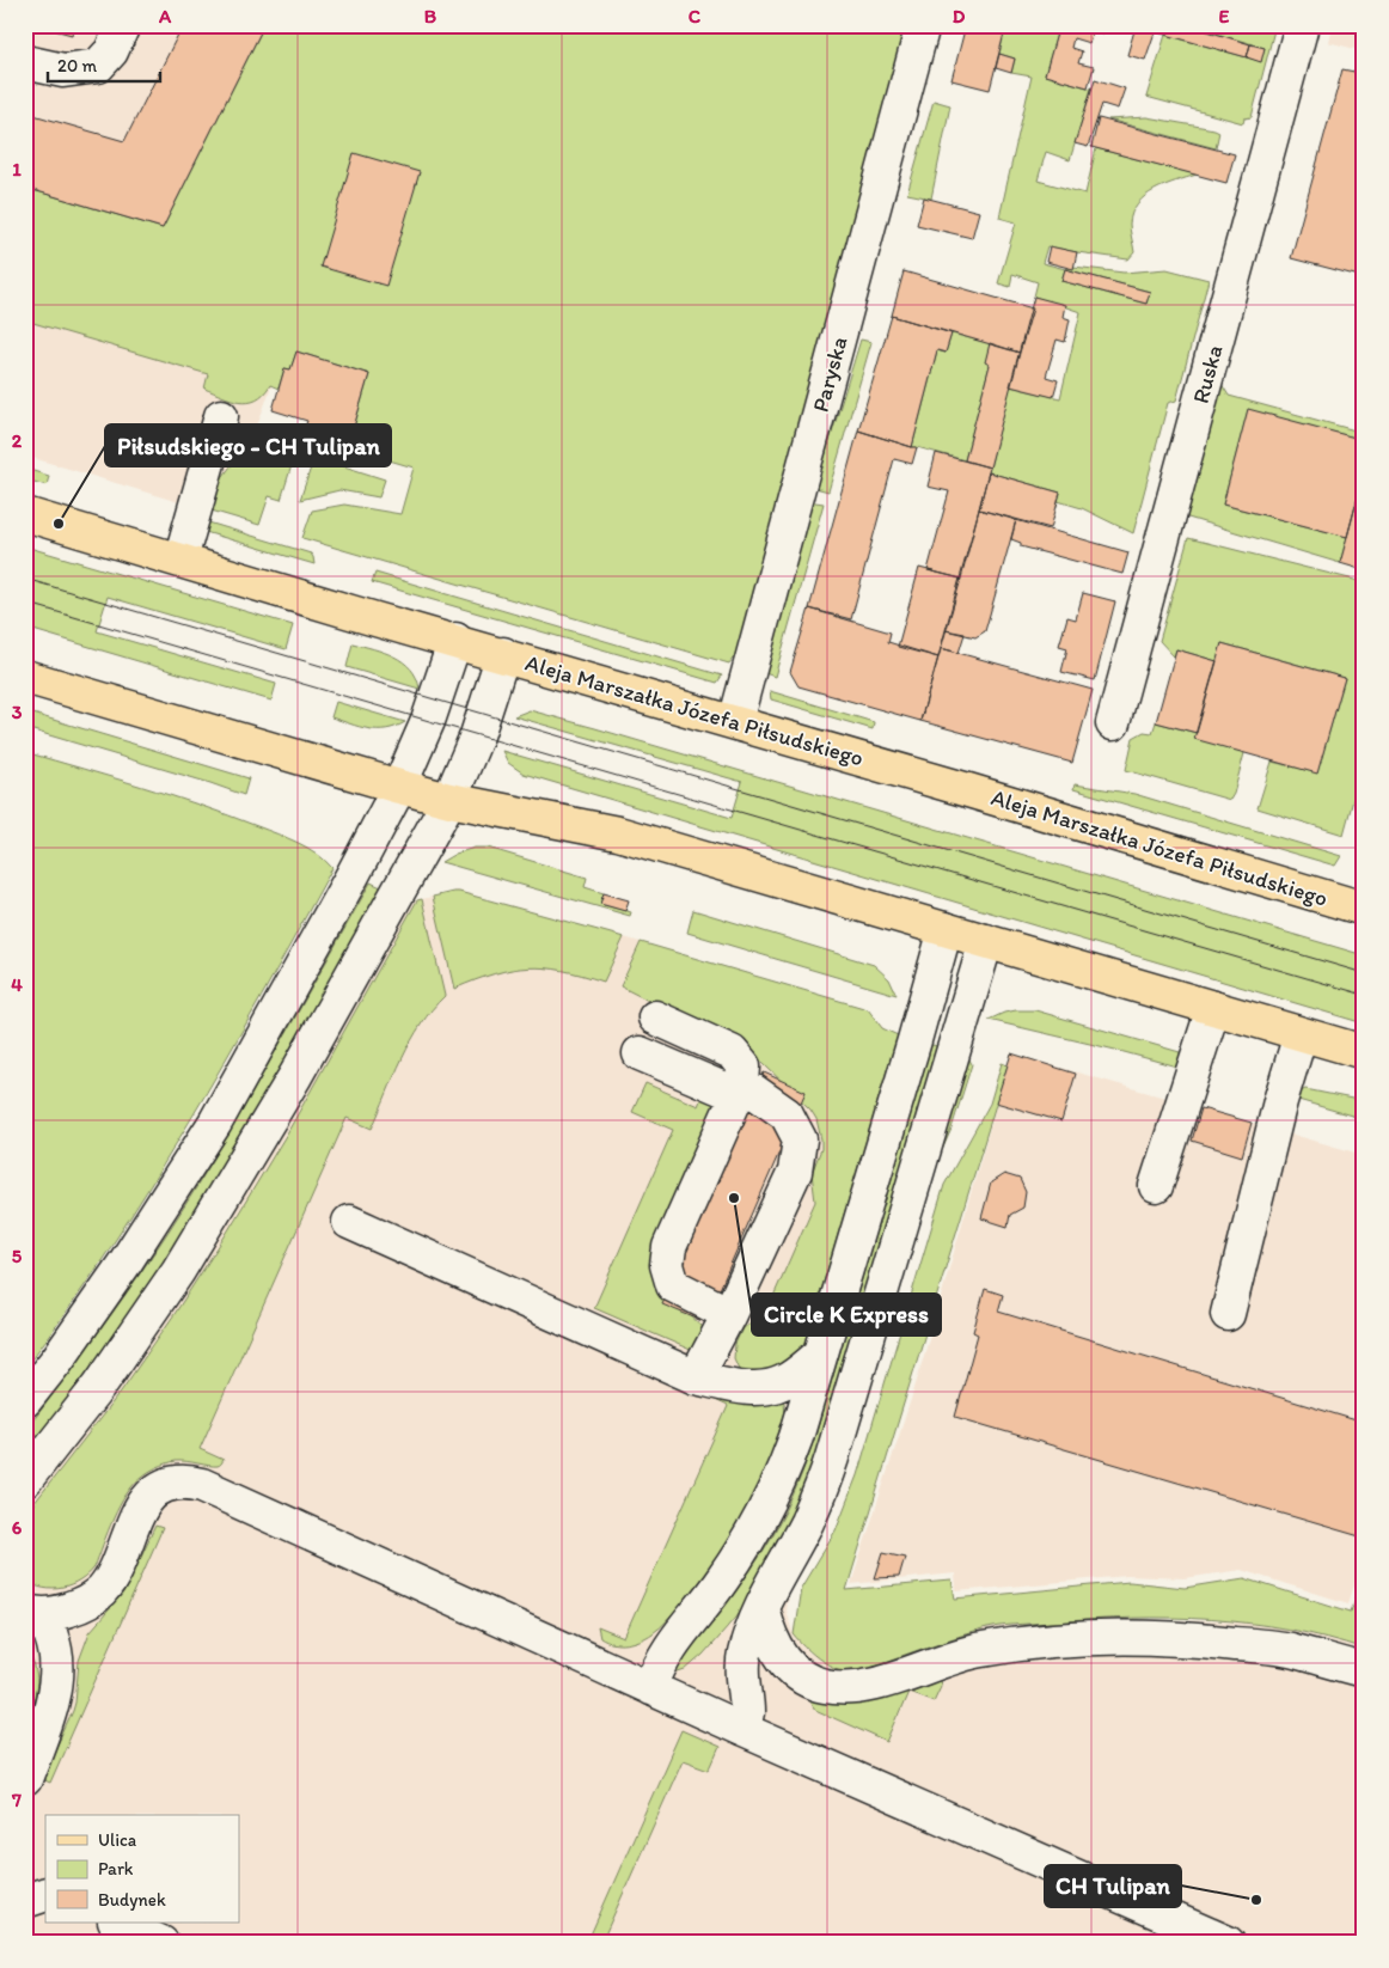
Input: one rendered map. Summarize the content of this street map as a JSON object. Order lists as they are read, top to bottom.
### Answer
{
  "streets": {
    "main road": ["Aleja Marszałka Józefa Piłsudskiego"],
    "street": ["Paryska", "Ruska"]
  },
  "crossings": [
    ["Paryska", "Aleja Marszałka Józefa Piłsudskiego"]
  ],
  "places": ["Piłsudskiego - CH Tulipan", "Circle K Express", "CH Tulipan"],
  "legend": ["Ulica", "Park", "Budynek"],
  "scale_bar": "20 m",
  "grid": {
    "columns": [
      "A",
      "B",
      "C",
      "D",
      "E"
    ],
    "rows": [
      "1",
      "2",
      "3",
      "4",
      "5",
      "6",
      "7"
    ]
  }
}
